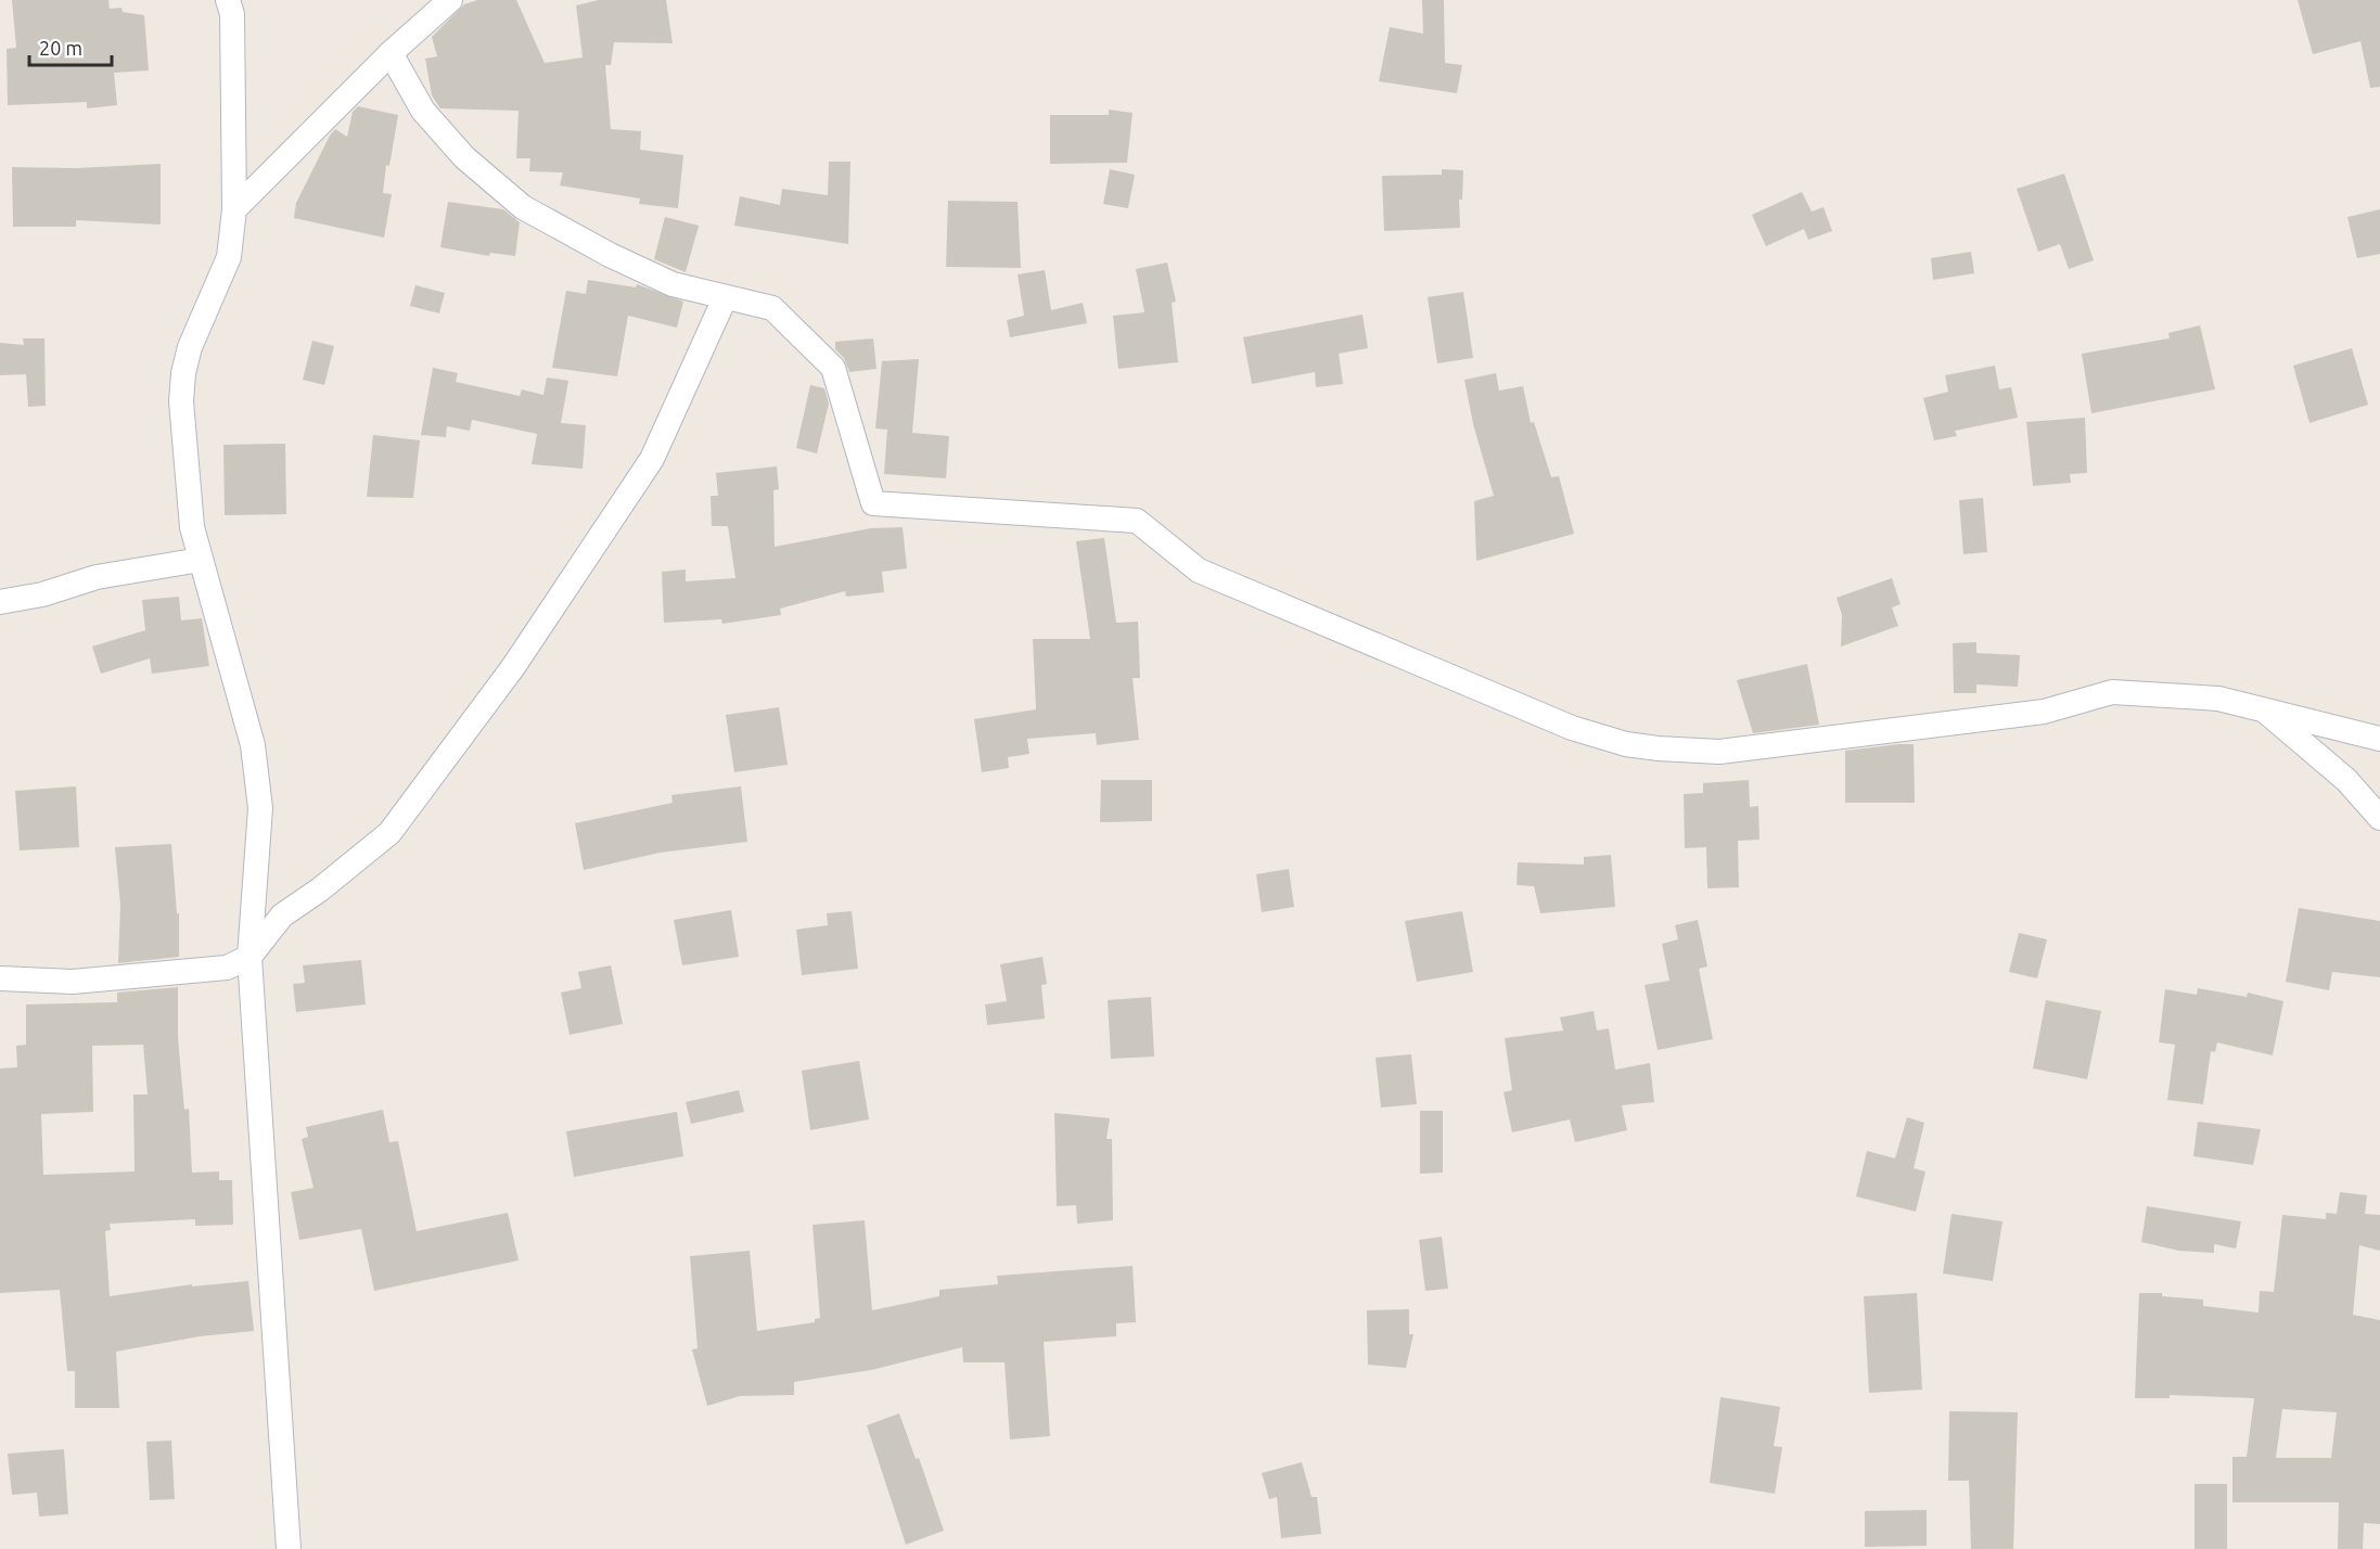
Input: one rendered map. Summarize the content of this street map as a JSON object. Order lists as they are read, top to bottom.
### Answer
{
  "scale_bar": "20 m"
}
